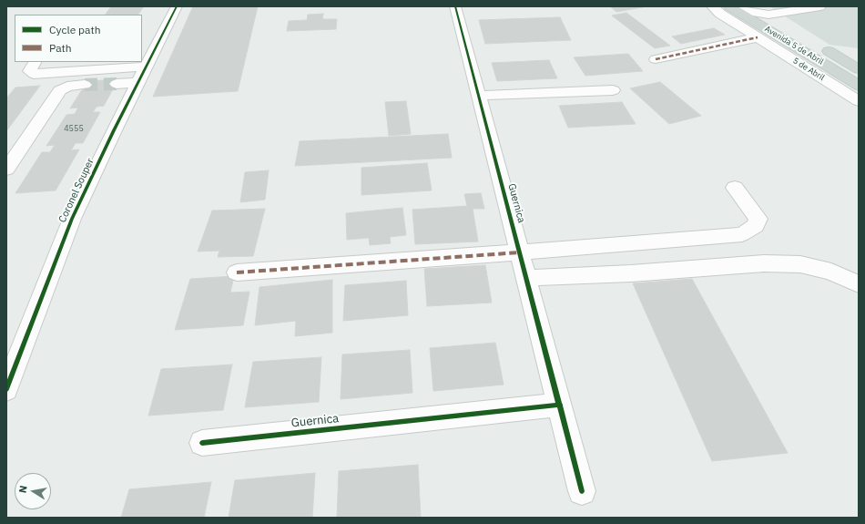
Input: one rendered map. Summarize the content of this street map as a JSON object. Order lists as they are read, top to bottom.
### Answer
{
  "streets": {
    "main road": ["Avenida 5 de Abril"],
    "street": ["5 de Abril", "Coronel Souper", "Guernica"]
  },
  "house_numbers": ["4555"],
  "legend": ["Cycle path", "Path"],
  "north": "left"
}
